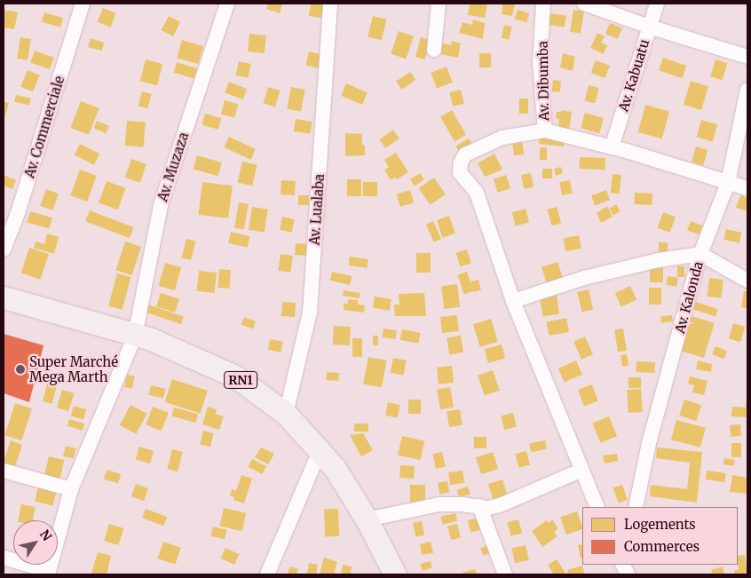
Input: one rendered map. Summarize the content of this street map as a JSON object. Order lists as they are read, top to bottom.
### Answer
{
  "streets": {
    "highway": ["RN1"],
    "street": [
      "Av. Kabuatu",
      "Av. Dibumba",
      "Av. Commerciale",
      "Av. Muzaza",
      "Av. Lualaba",
      "Av. Kalonda"
    ]
  },
  "crossings": [
    ["Av. Muzaza", "RN1"],
    ["Av. Lualaba", "RN1"]
  ],
  "places": ["Super Marché Mega Marth"],
  "legend": ["Logements", "Commerces"],
  "north": "top right"
}
